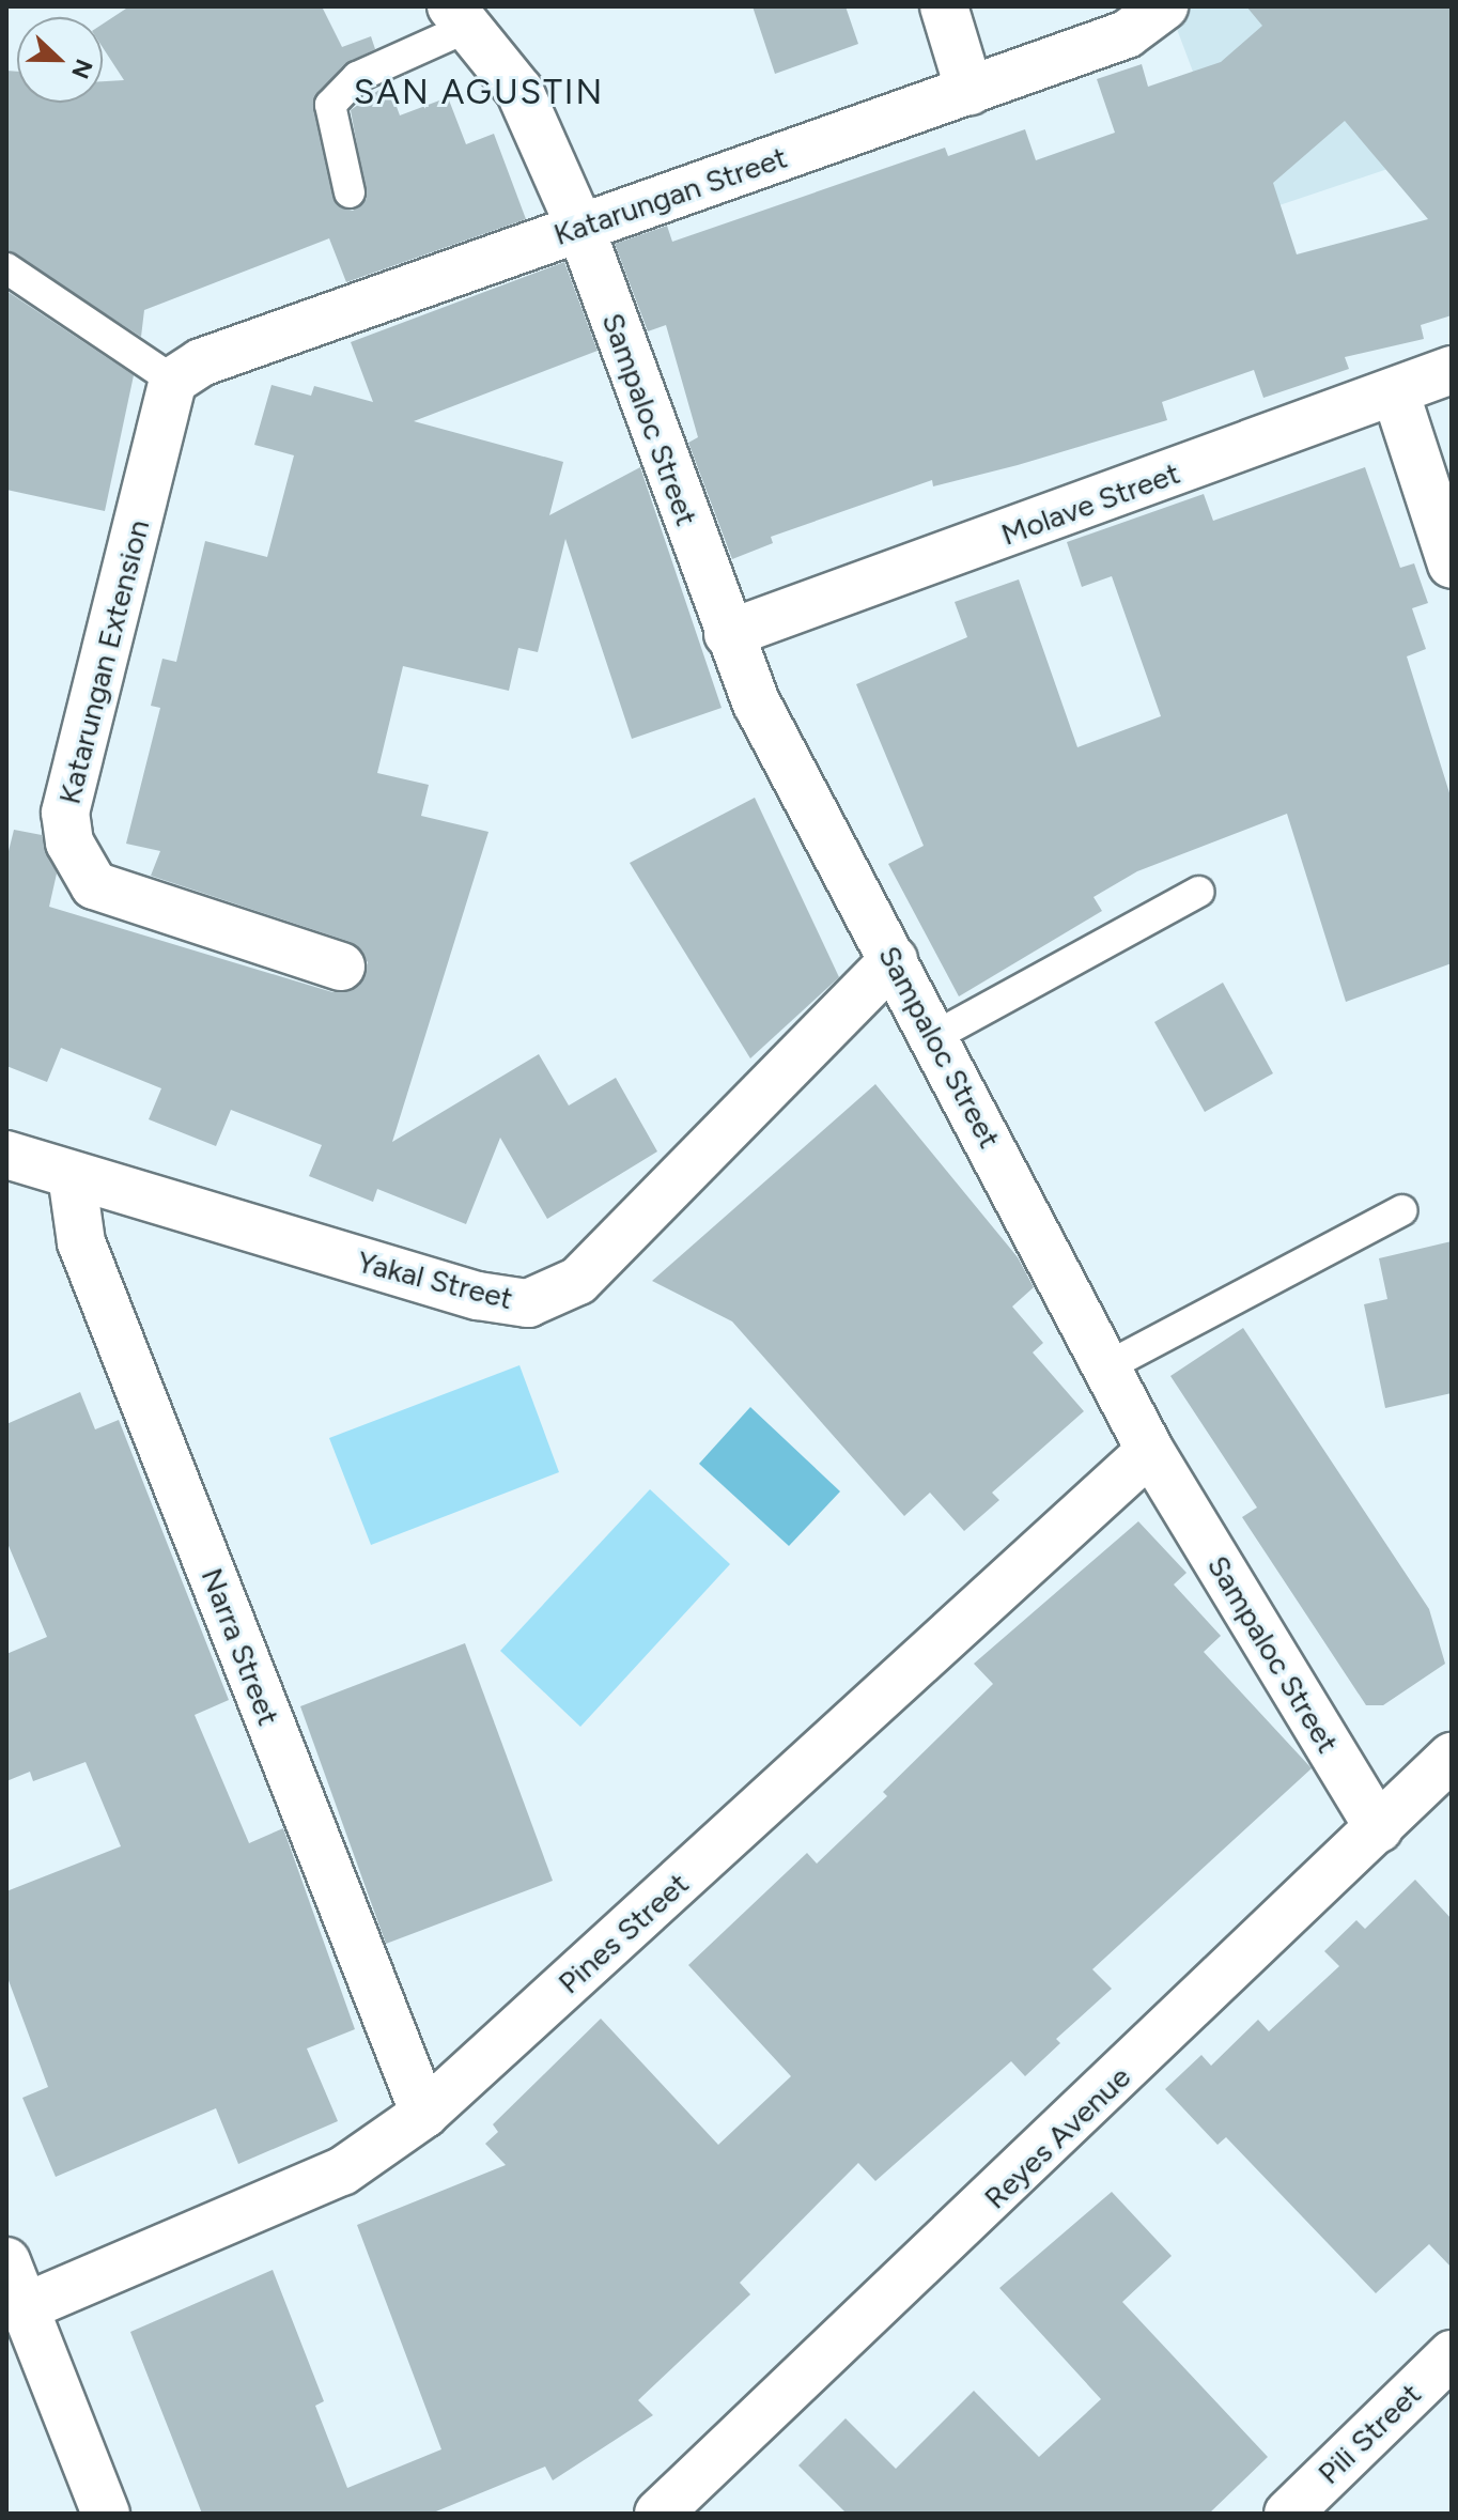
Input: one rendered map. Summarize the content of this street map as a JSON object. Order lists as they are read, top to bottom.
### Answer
{
  "streets": {
    "street": [
      "Katarungan Street",
      "Sampaloc Street",
      "Molave Street",
      "Katarungan Extension",
      "Yakal Street",
      "Narra Street",
      "Pines Street",
      "Reyes Avenue",
      "Pili Street"
    ]
  },
  "crossings": [
    ["Katarungan Street", "Sampaloc Street"],
    ["Katarungan Street", "Katarungan Extension"],
    ["Sampaloc Street", "Molave Street"],
    ["Sampaloc Street", "Yakal Street"],
    ["Sampaloc Street", "Pines Street"],
    ["Sampaloc Street", "Reyes Avenue"],
    ["Yakal Street", "Narra Street"],
    ["Narra Street", "Pines Street"]
  ],
  "districts": ["SAN AGUSTIN"],
  "north": "right"
}
